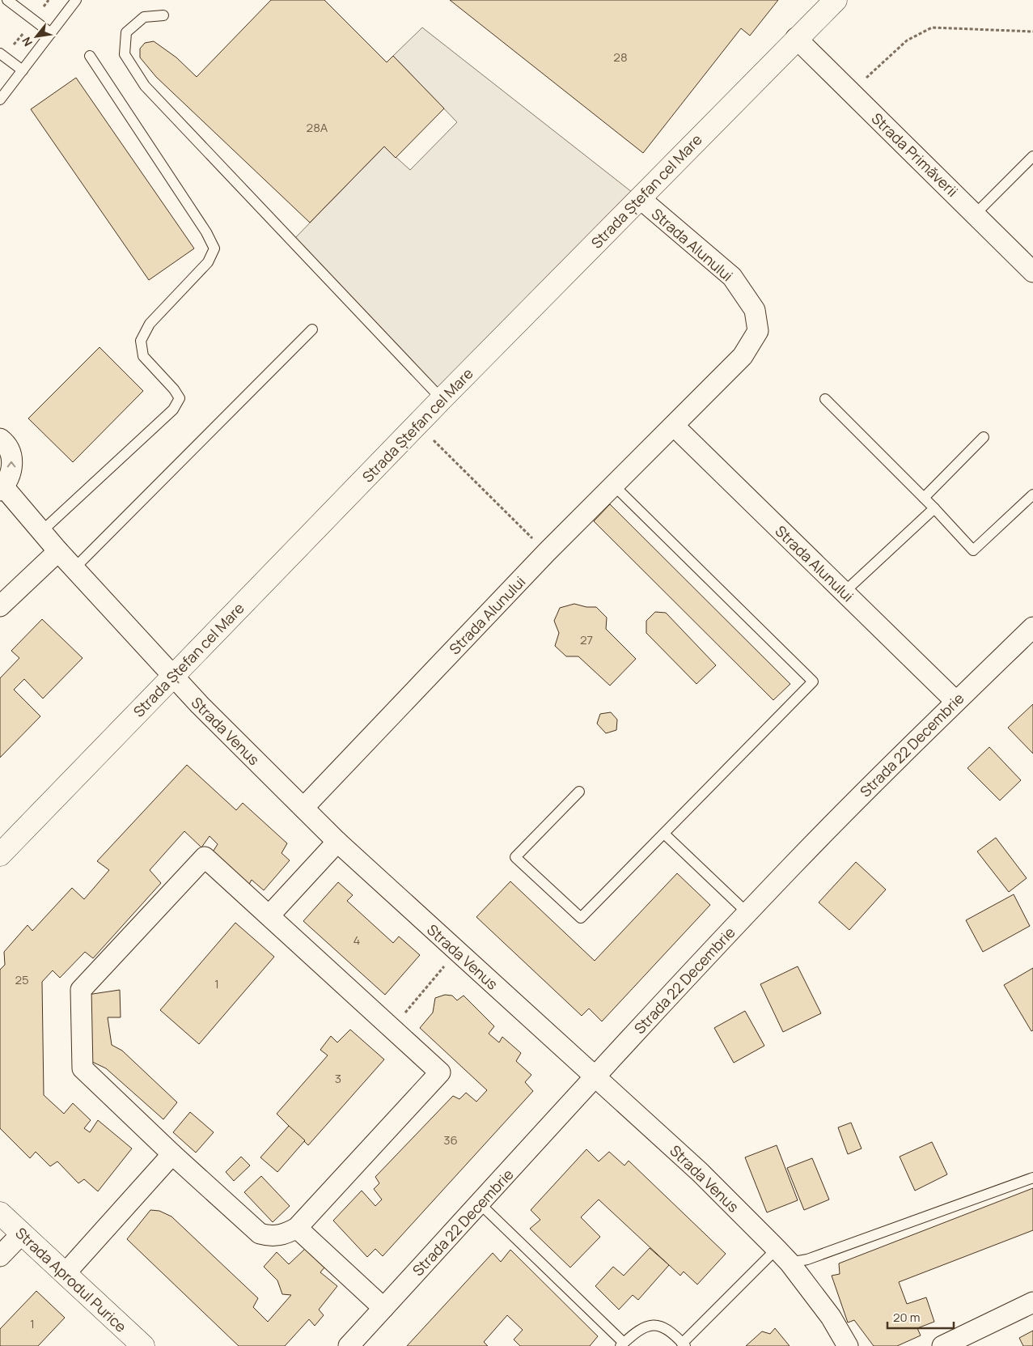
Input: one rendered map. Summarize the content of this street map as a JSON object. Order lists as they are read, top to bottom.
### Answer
{
  "streets": {
    "main road": ["Strada Ștefan cel Mare", "Strada Aprodul Purice"],
    "street": [
      "Strada Primăverii",
      "Strada Alunului",
      "Strada Venus",
      "Strada 22 Decembrie"
    ]
  },
  "crossings": [
    ["Strada Primăverii", "Strada Ștefan cel Mare"],
    ["Strada Ștefan cel Mare", "Strada Alunului"],
    ["Strada Ștefan cel Mare", "Strada Venus"],
    ["Strada Alunului", "Strada Venus"],
    ["Strada Alunului", "Strada 22 Decembrie"],
    ["Strada Venus", "Strada 22 Decembrie"]
  ],
  "house_numbers": [
    "28",
    "28A",
    "27",
    "4",
    "25",
    "1",
    "3",
    "36",
    "1"
  ],
  "scale_bar": "20 m",
  "north": "bottom left"
}
